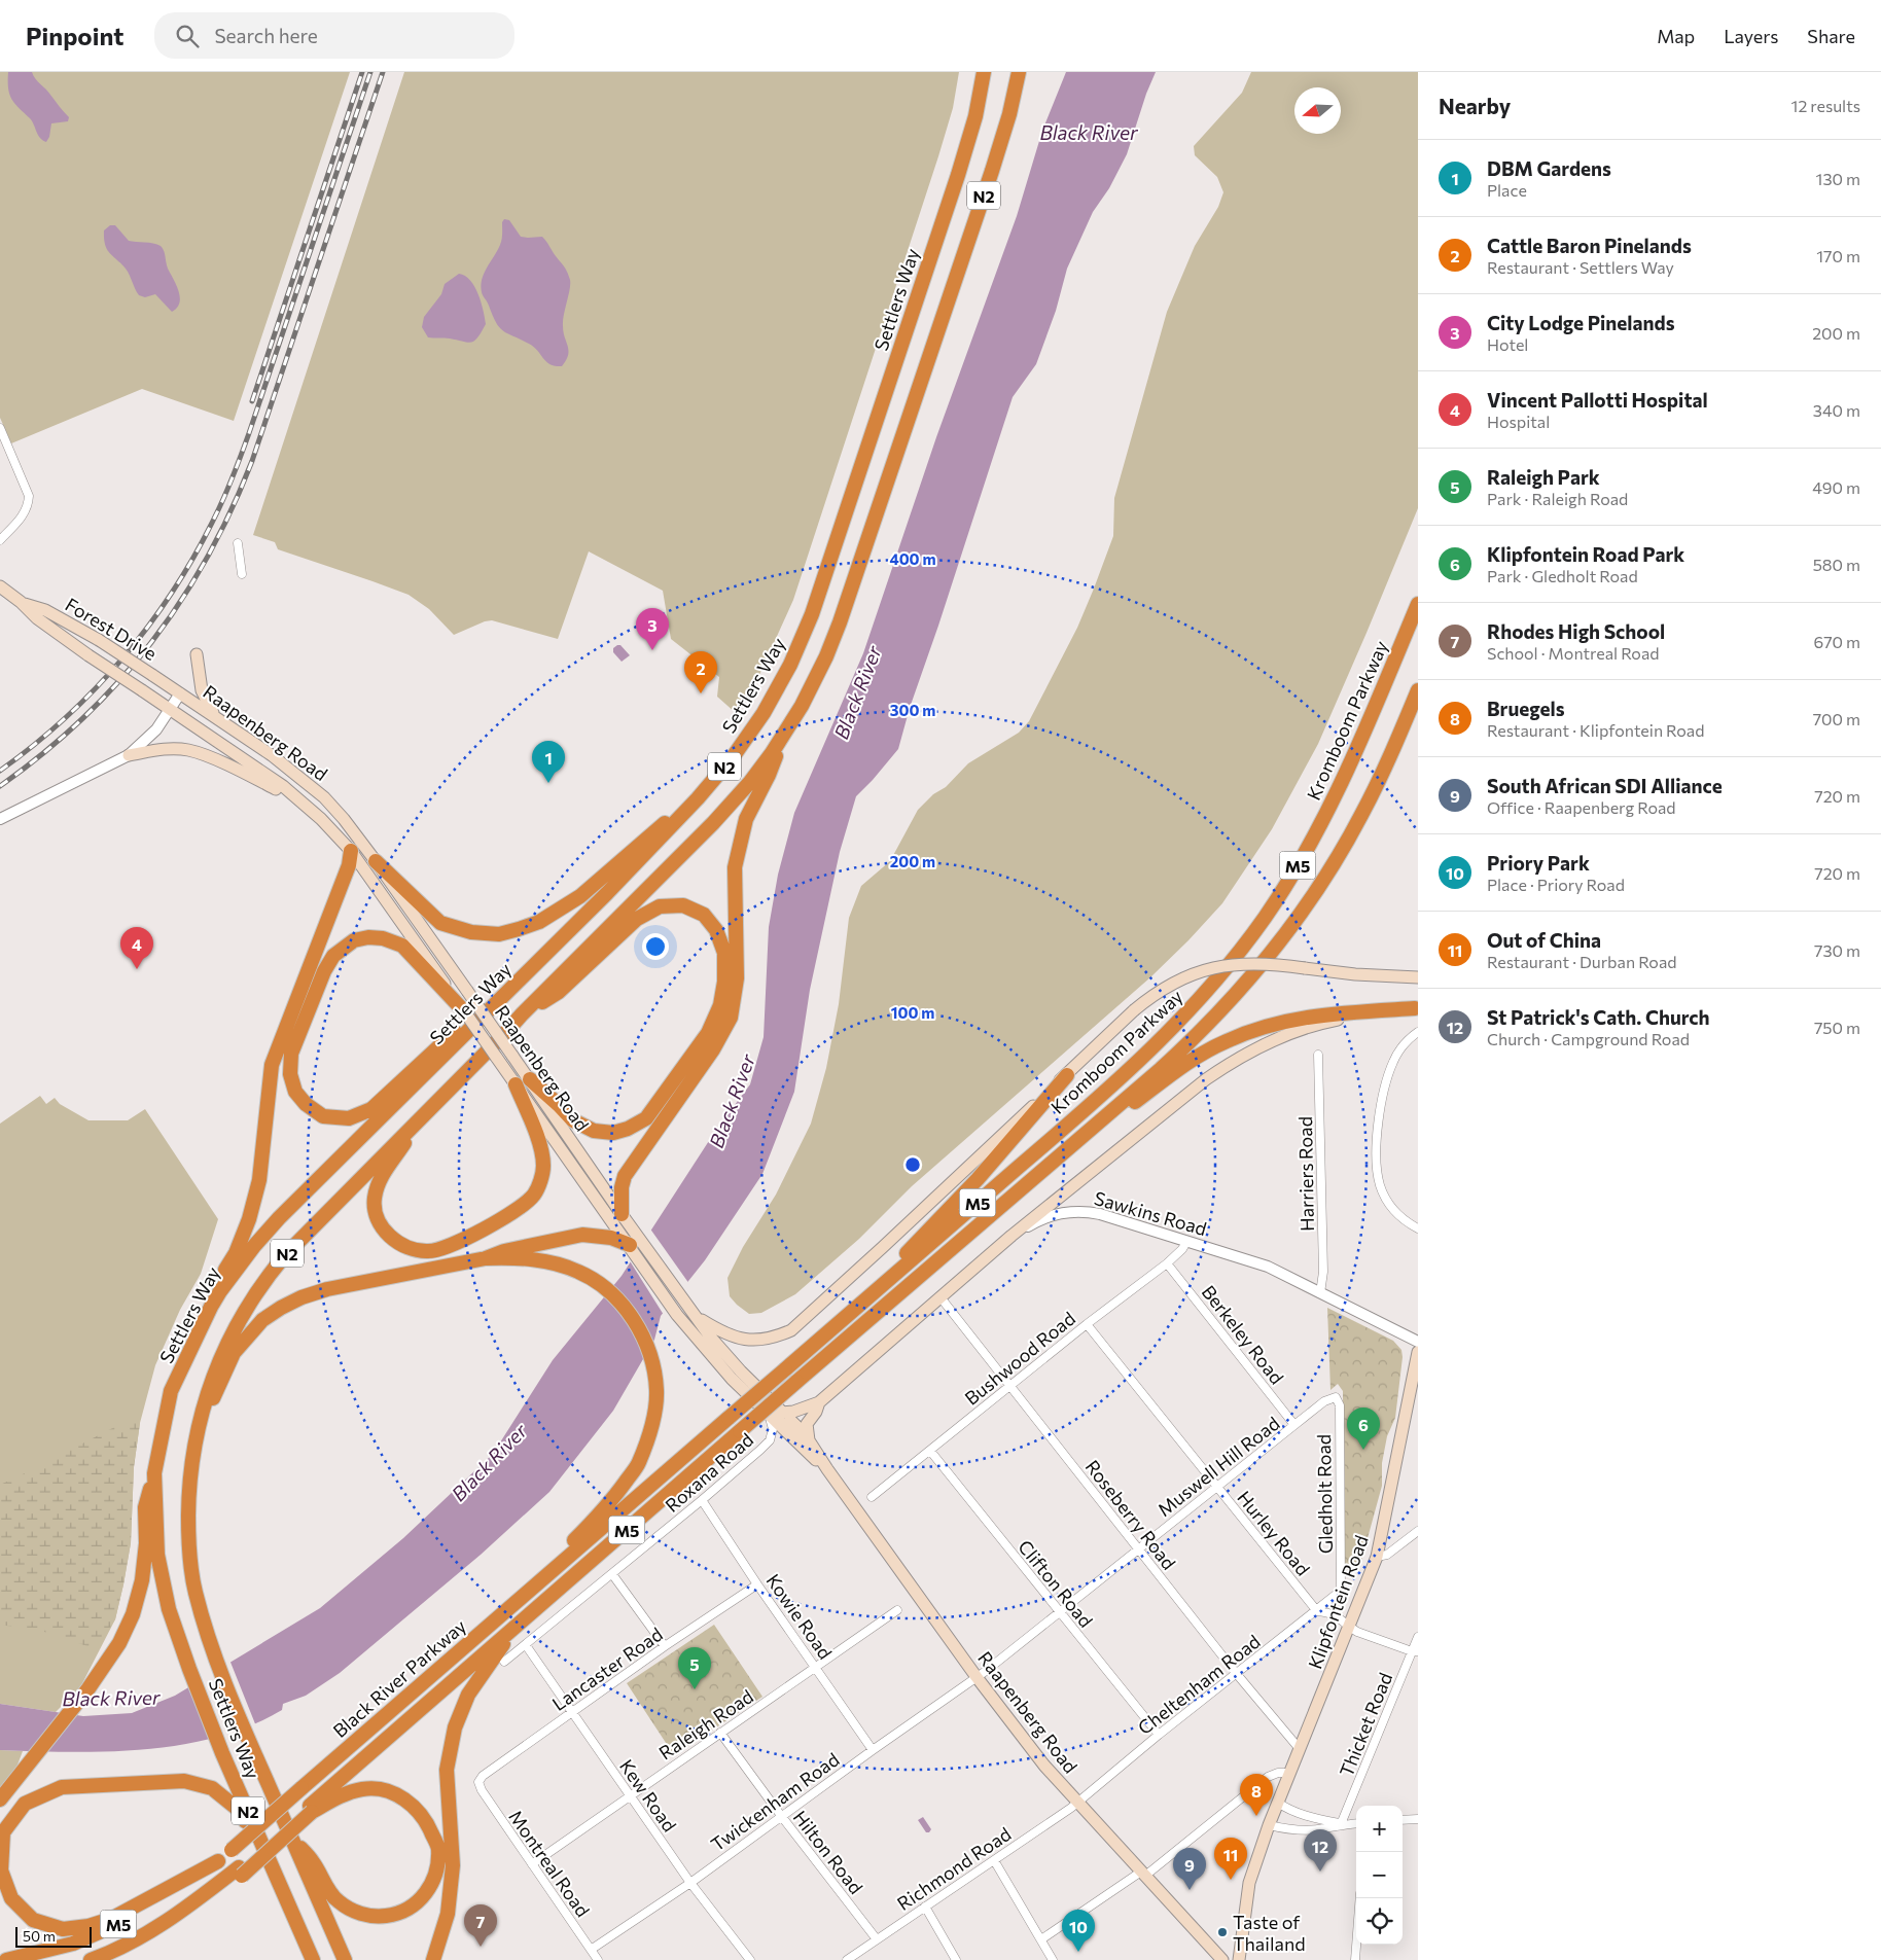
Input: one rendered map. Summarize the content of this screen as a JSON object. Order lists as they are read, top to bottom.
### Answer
{
  "streets": {
    "highway": [
      "N2",
      "Settlers Way",
      "Kromboom Parkway",
      "M5",
      "Black River Parkway"
    ],
    "main road": [
      "Forest Drive",
      "Raapenberg Road",
      "Sawkins Road",
      "Klipfontein Road"
    ],
    "street": [
      "Harriers Road",
      "Berkeley Road",
      "Bushwood Road",
      "Muswell Hill Road",
      "Roxana Road",
      "Gledholt Road",
      "Roseberry Road",
      "Hurley Road",
      "Clifton Road",
      "Kowie Road",
      "Lancaster Road",
      "Cheltenham Road",
      "Raleigh Road",
      "Thicket Road",
      "Kew Road",
      "Twickenham Road",
      "Hilton Road",
      "Montreal Road",
      "Richmond Road"
    ]
  },
  "crossings": [
    ["Forest Drive", "Raapenberg Road"],
    ["Kromboom Parkway", "Black River Parkway"],
    ["Raapenberg Road", "Sawkins Road"],
    ["Raapenberg Road", "Muswell Hill Road"],
    ["Raapenberg Road", "Roxana Road"],
    ["Raapenberg Road", "Cheltenham Road"],
    ["Raapenberg Road", "Twickenham Road"],
    ["Raapenberg Road", "Richmond Road"],
    ["M5", "Black River Parkway"],
    ["Harriers Road", "Sawkins Road"],
    ["Sawkins Road", "Bushwood Road"],
    ["Sawkins Road", "Roxana Road"],
    ["Sawkins Road", "Roseberry Road"],
    ["Berkeley Road", "Bushwood Road"],
    ["Berkeley Road", "Muswell Hill Road"],
    ["Bushwood Road", "Roseberry Road"],
    ["Bushwood Road", "Hurley Road"],
    ["Bushwood Road", "Clifton Road"],
    ["Muswell Hill Road", "Gledholt Road"],
    ["Muswell Hill Road", "Roseberry Road"],
    ["Muswell Hill Road", "Hurley Road"],
    ["Muswell Hill Road", "Clifton Road"],
    ["Muswell Hill Road", "Twickenham Road"],
    ["Roxana Road", "Kowie Road"],
    ["Roxana Road", "Kew Road"],
    ["Gledholt Road", "Cheltenham Road"],
    ["Roseberry Road", "Klipfontein Road"],
    ["Roseberry Road", "Cheltenham Road"],
    ["Hurley Road", "Cheltenham Road"],
    ["Clifton Road", "Cheltenham Road"],
    ["Kowie Road", "Lancaster Road"],
    ["Kowie Road", "Raleigh Road"],
    ["Kowie Road", "Twickenham Road"],
    ["Lancaster Road", "Kew Road"],
    ["Lancaster Road", "Montreal Road"],
    ["Cheltenham Road", "Richmond Road"],
    ["Raleigh Road", "Kew Road"],
    ["Raleigh Road", "Hilton Road"],
    ["Raleigh Road", "Montreal Road"],
    ["Kew Road", "Twickenham Road"],
    ["Twickenham Road", "Hilton Road"],
    ["Twickenham Road", "Montreal Road"],
    ["Hilton Road", "Richmond Road"]
  ],
  "water": ["Black River"],
  "places": ["Taste of Thailand"],
  "scale_bar": "50 m",
  "north": "left",
  "page": {
    "header": "Pinpoint",
    "search": "Search here",
    "nav": ["Map", "Layers", "Share"],
    "heading": ["Nearby", "12 results"],
    "list": [
      {
        "mark": "1",
        "name": "DBM Gardens",
        "note": "Place",
        "value": "130 m"
      },
      {
        "mark": "2",
        "name": "Cattle Baron Pinelands",
        "note": "Restaurant · Settlers Way",
        "value": "170 m"
      },
      {
        "mark": "3",
        "name": "City Lodge Pinelands",
        "note": "Hotel",
        "value": "200 m"
      },
      {
        "mark": "4",
        "name": "Vincent Pallotti Hospital",
        "note": "Hospital",
        "value": "340 m"
      },
      {
        "mark": "5",
        "name": "Raleigh Park",
        "note": "Park · Raleigh Road",
        "value": "490 m"
      },
      {
        "mark": "6",
        "name": "Klipfontein Road Park",
        "note": "Park · Gledholt Road",
        "value": "580 m"
      },
      {
        "mark": "7",
        "name": "Rhodes High School",
        "note": "School · Montreal Road",
        "value": "670 m"
      },
      {
        "mark": "8",
        "name": "Bruegels",
        "note": "Restaurant · Klipfontein Road",
        "value": "700 m"
      },
      {
        "mark": "9",
        "name": "South African SDI Alliance",
        "note": "Office · Raapenberg Road",
        "value": "720 m"
      },
      {
        "mark": "10",
        "name": "Priory Park",
        "note": "Place · Priory Road",
        "value": "720 m"
      },
      {
        "mark": "11",
        "name": "Out of China",
        "note": "Restaurant · Durban Road",
        "value": "730 m"
      },
      {
        "mark": "12",
        "name": "St Patrick's Cath. Church",
        "note": "Church · Campground Road",
        "value": "750 m"
      }
    ],
    "pins": [
      "3",
      "2",
      "1",
      "4",
      "6",
      "5",
      "8",
      "12",
      "11",
      "9",
      "7",
      "10"
    ],
    "map_buttons": ["+", "−"],
    "scale": "50 m"
  },
  "rings": [
    "400 m",
    "300 m",
    "200 m",
    "100 m"
  ]
}
